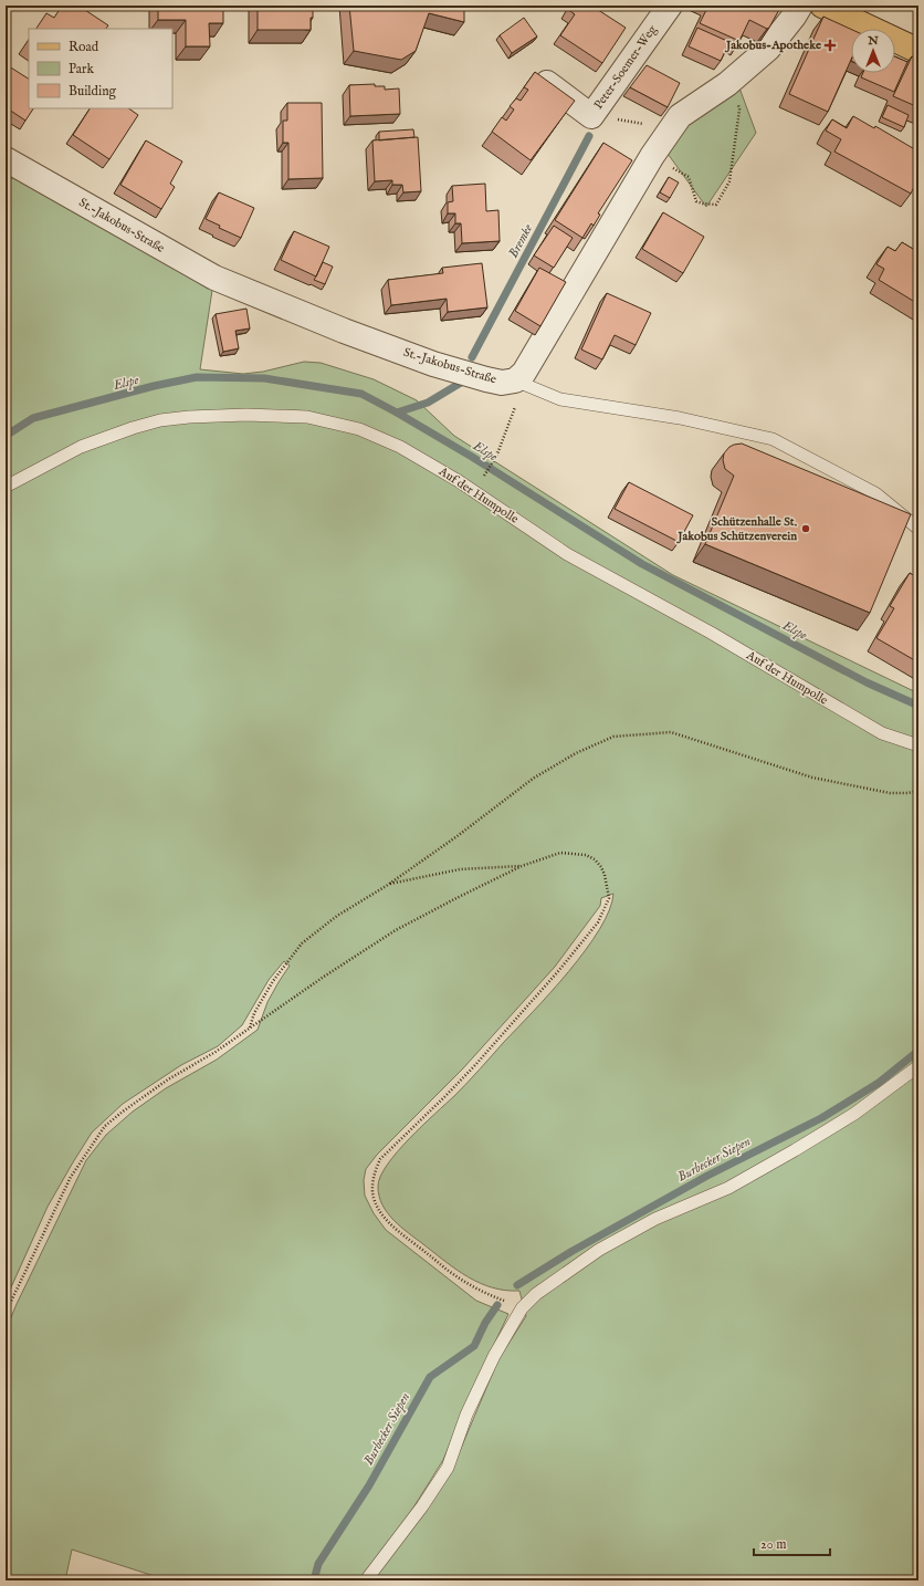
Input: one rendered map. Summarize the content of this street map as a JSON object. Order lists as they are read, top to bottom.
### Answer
{
  "streets": {
    "street": ["Peter-Soemer-Weg", "St.-Jakobus-Straße"],
    "lane": ["Auf der Humpolle"]
  },
  "water": ["Bremke", "Elspe", "Burbecker Siepen"],
  "places": {
    "health": ["Jakobus-Apotheke"],
    "other": ["Schützenhalle St. Jakobus Schützenverein"]
  },
  "legend": ["Road", "Park", "Building"],
  "scale_bar": "20 m",
  "north": "top"
}
